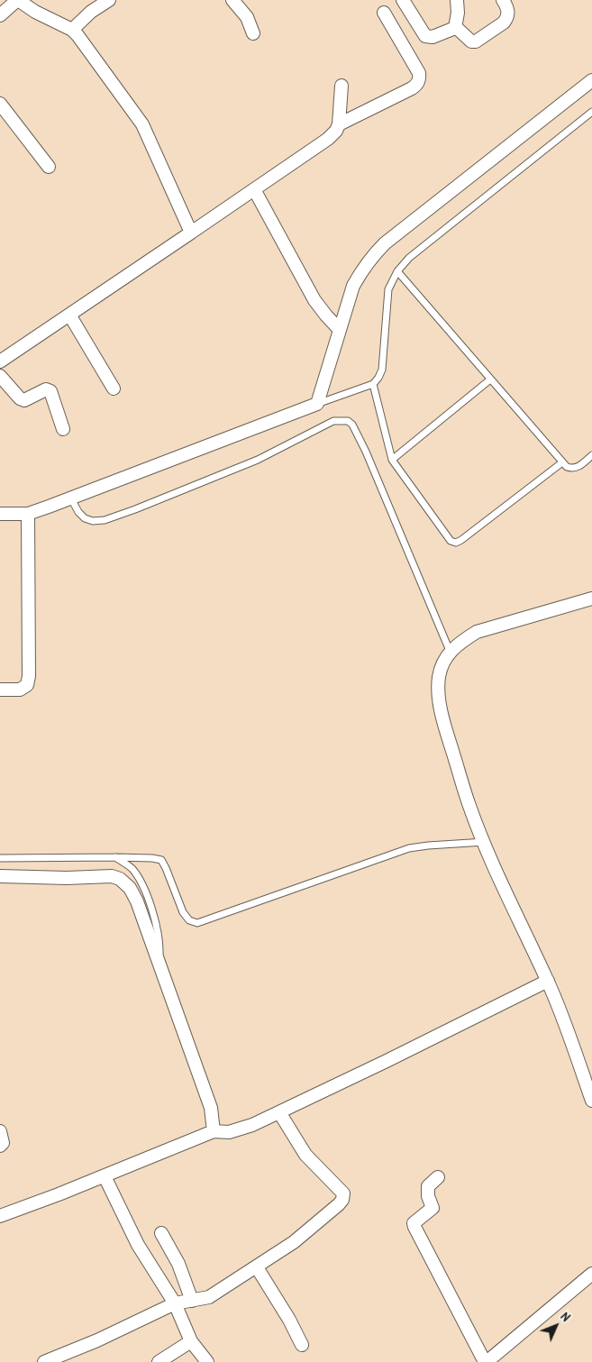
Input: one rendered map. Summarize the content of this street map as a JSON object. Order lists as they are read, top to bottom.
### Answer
{
  "north": "top right"
}
